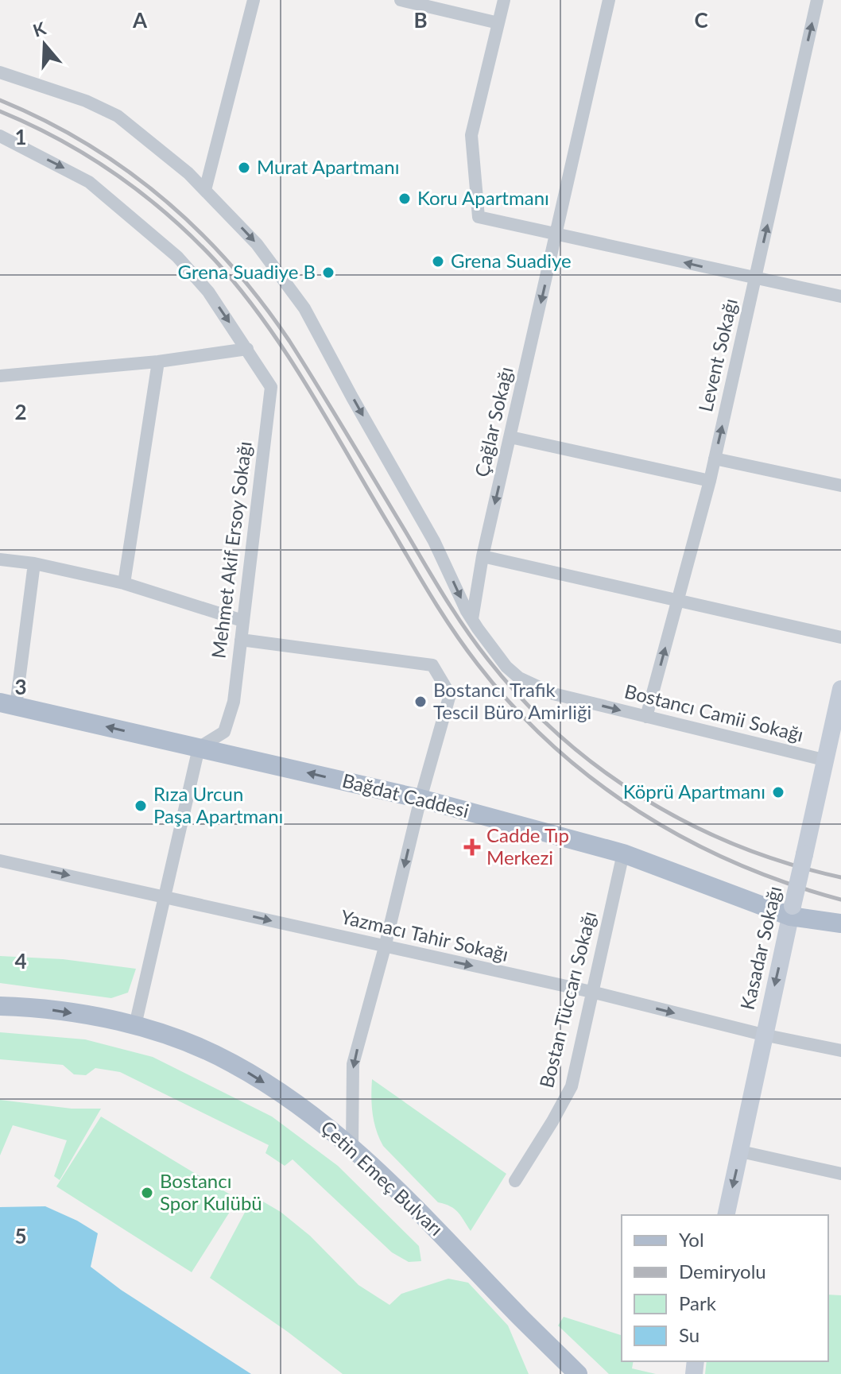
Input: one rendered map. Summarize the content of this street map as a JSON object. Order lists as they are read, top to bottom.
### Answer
{
  "streets": {
    "main road": ["Bağdat Caddesi", "Kasadar Sokağı", "Çetin Emeç Bulvarı"],
    "street": [
      "Levent Sokağı",
      "Çağlar Sokağı",
      "Mehmet Akif Ersoy Sokağı",
      "Bostancı Camii Sokağı",
      "Yazmacı Tahir Sokağı",
      "Bostan Tüccarı Sokağı"
    ]
  },
  "crossings": [
    ["Levent Sokağı", "Bostancı Camii Sokağı"],
    ["Çağlar Sokağı", "Bostancı Camii Sokağı"],
    ["Mehmet Akif Ersoy Sokağı", "Bağdat Caddesi"],
    ["Bostancı Camii Sokağı", "Kasadar Sokağı"],
    ["Bağdat Caddesi", "Kasadar Sokağı"],
    ["Bağdat Caddesi", "Bostan Tüccarı Sokağı"],
    ["Yazmacı Tahir Sokağı", "Kasadar Sokağı"],
    ["Yazmacı Tahir Sokağı", "Bostan Tüccarı Sokağı"]
  ],
  "one_way": [
    "Levent Sokağı",
    "Çağlar Sokağı",
    "Mehmet Akif Ersoy Sokağı",
    "Bostancı Camii Sokağı",
    "Bağdat Caddesi",
    "Yazmacı Tahir Sokağı",
    "Kasadar Sokağı",
    "Çetin Emeç Bulvarı"
  ],
  "places": {
    "other": [
      "Murat Apartmanı",
      "Koru Apartmanı",
      "Grena Suadiye",
      "Grena Suadiye B",
      "Bostancı Trafik Tescil Büro Amirliği",
      "Köprü Apartmanı",
      "Rıza Urcun Paşa Apartmanı",
      "Bostancı Spor Kulübü"
    ],
    "health": ["Cadde Tıp Merkezi"]
  },
  "legend": [
    "Yol",
    "Demiryolu",
    "Park",
    "Su"
  ],
  "north": "top",
  "grid": {
    "columns": ["A", "B", "C"],
    "rows": [
      "1",
      "2",
      "3",
      "4",
      "5"
    ]
  }
}
